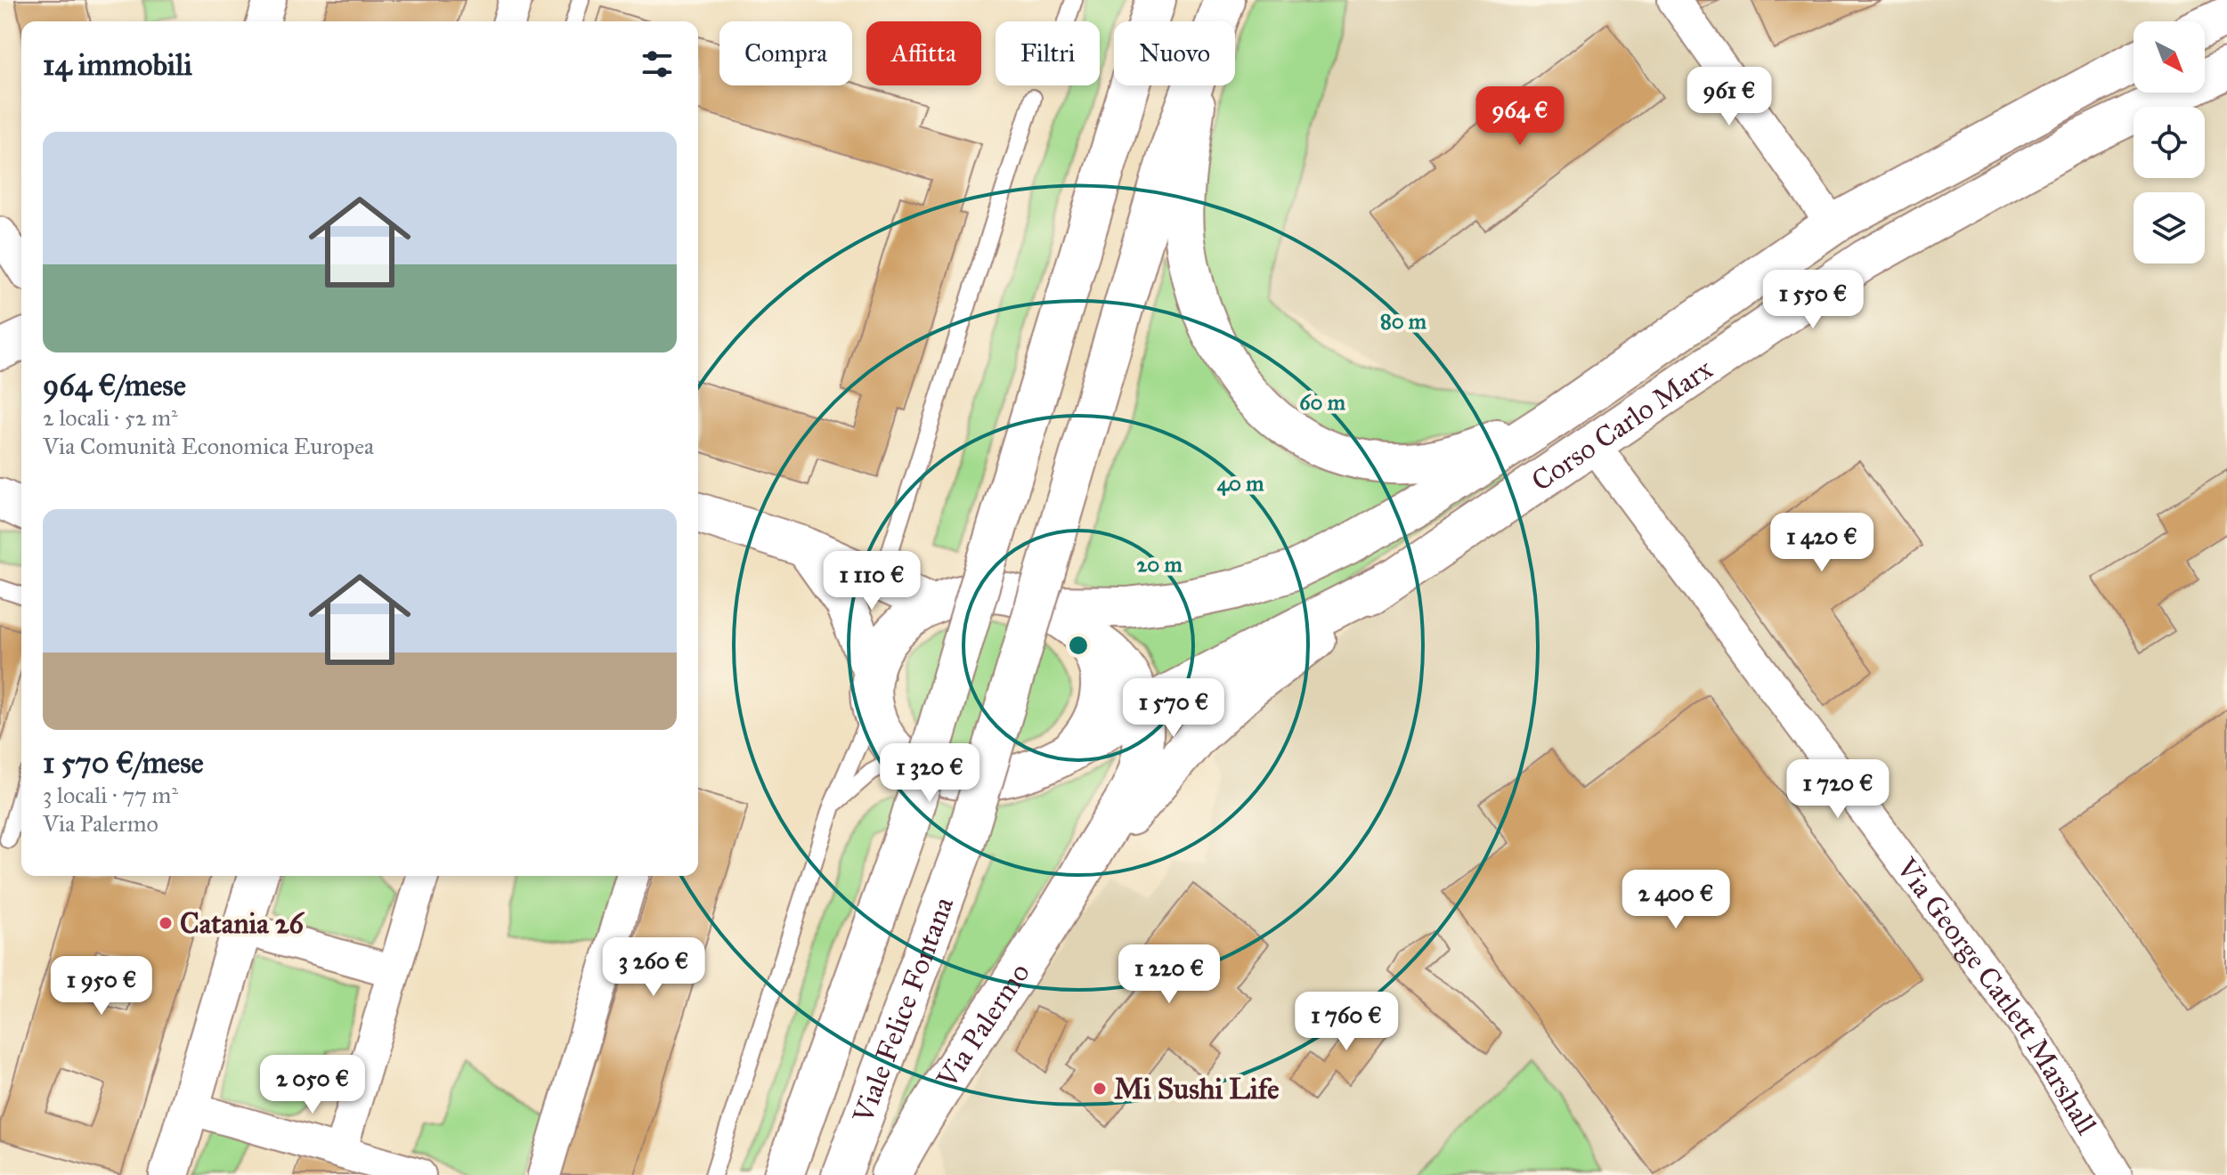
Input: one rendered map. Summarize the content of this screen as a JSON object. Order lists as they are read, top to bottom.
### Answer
{
  "streets": {
    "main road": ["Corso Carlo Marx", "Viale Felice Fontana", "Via Palermo"],
    "street": ["Via George Catlett Marshall"]
  },
  "crossings": [
    ["Corso Carlo Marx", "Via George Catlett Marshall"]
  ],
  "places": ["Catania 26", "Mi Sushi Life"],
  "north": "bottom right",
  "page": {
    "chip": [
      "Compra",
      "Affitta",
      "Filtri",
      "Nuovo"
    ],
    "heading": "14 immobili",
    "price": [
      "961 €",
      "964 €",
      "1 550 €",
      "1 420 €",
      "1 110 €",
      "1 570 €",
      "1 320 €",
      "1 720 €",
      "2 400 €",
      "3 260 €",
      "1 220 €",
      "1 950 €",
      "1 760 €",
      "2 050 €"
    ],
    "list": [
      {
        "name": "964 €/mese",
        "note": "2 locali · 52 m² · Via Comunità Economica Europea"
      },
      {
        "name": "1 570 €/mese",
        "note": "3 locali · 77 m² · Via Palermo"
      }
    ]
  },
  "rings": [
    "80 m",
    "60 m",
    "40 m",
    "20 m"
  ]
}
